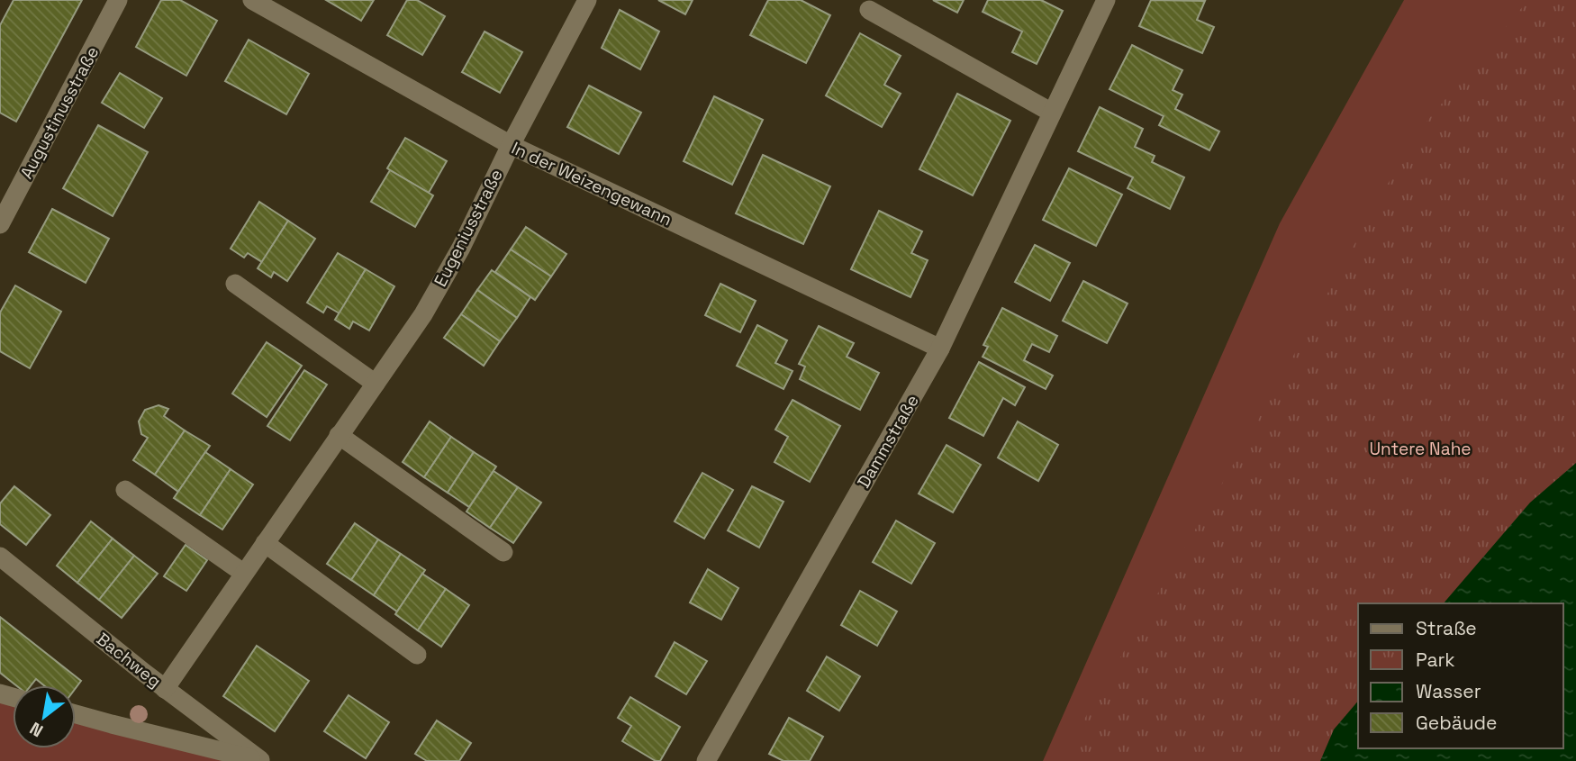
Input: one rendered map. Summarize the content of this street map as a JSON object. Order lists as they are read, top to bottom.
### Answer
{
  "streets": {
    "street": [
      "Augustinusstraße",
      "In der Weizengewann",
      "Eugeniusstraße",
      "Dammstraße",
      "Bachweg"
    ]
  },
  "crossings": [
    ["In der Weizengewann", "Eugeniusstraße"],
    ["In der Weizengewann", "Dammstraße"],
    ["Eugeniusstraße", "Bachweg"]
  ],
  "parks": ["Untere Nahe"],
  "legend": [
    "Straße",
    "Park",
    "Wasser",
    "Gebäude"
  ],
  "north": "bottom left"
}
